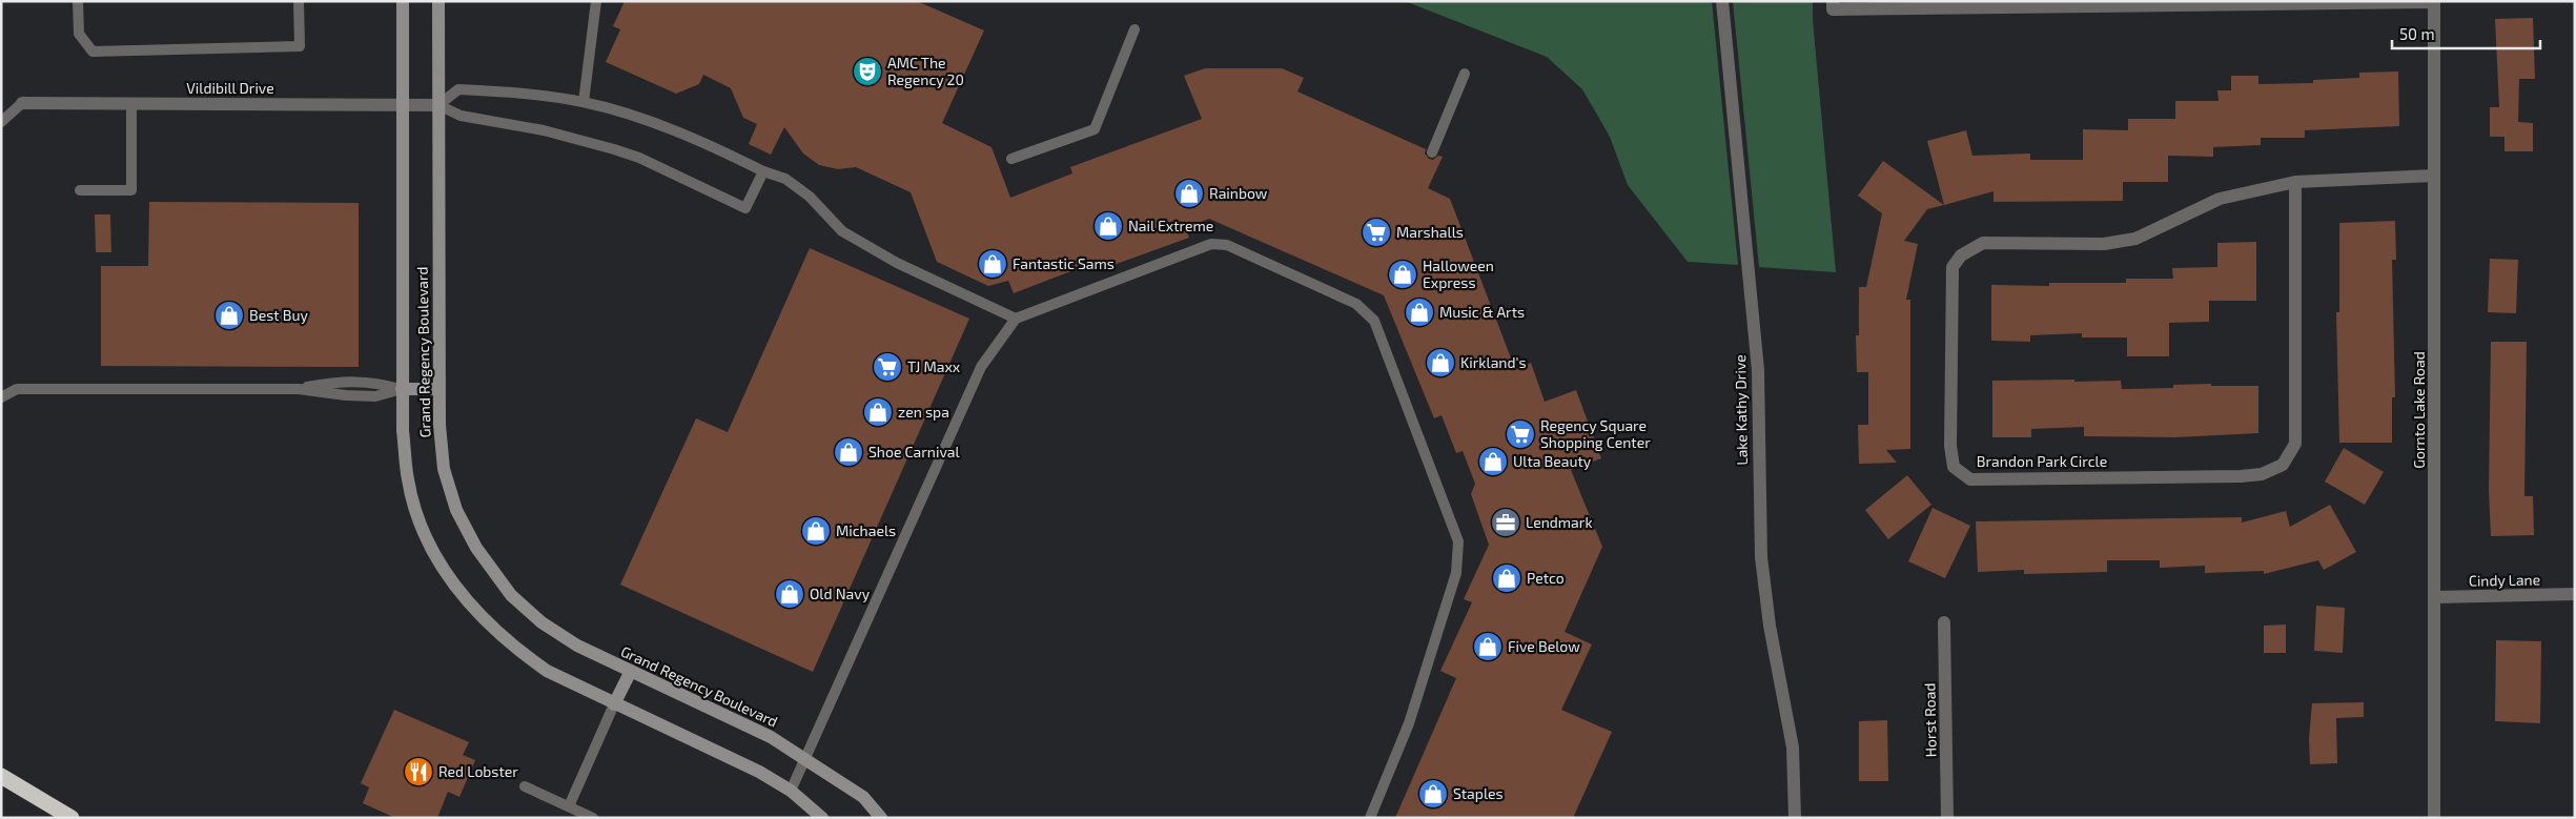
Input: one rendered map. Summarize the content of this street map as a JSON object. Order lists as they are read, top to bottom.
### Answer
{
  "streets": {
    "street": [
      "Vildibill Drive",
      "Grand Regency Boulevard",
      "Lake Kathy Drive",
      "Gornto Lake Road",
      "Brandon Park Circle",
      "Cindy Lane",
      "Horst Road"
    ]
  },
  "crossings": [
    ["Vildibill Drive", "Grand Regency Boulevard"],
    ["Gornto Lake Road", "Brandon Park Circle"],
    ["Gornto Lake Road", "Cindy Lane"]
  ],
  "places": {
    "theatre": ["AMC The Regency 20"],
    "shop": [
      "Rainbow",
      "Nail Extreme",
      "Fantastic Sams",
      "Halloween Express",
      "Music & Arts",
      "Best Buy",
      "Kirkland's",
      "zen spa",
      "Shoe Carnival",
      "Ulta Beauty",
      "Michaels",
      "Petco",
      "Old Navy",
      "Five Below",
      "Staples"
    ],
    "supermarket": ["Marshalls", "TJ Maxx", "Regency Square Shopping Center"],
    "office": ["Lendmark"],
    "restaurant": ["Red Lobster"]
  },
  "scale_bar": "50 m"
}
